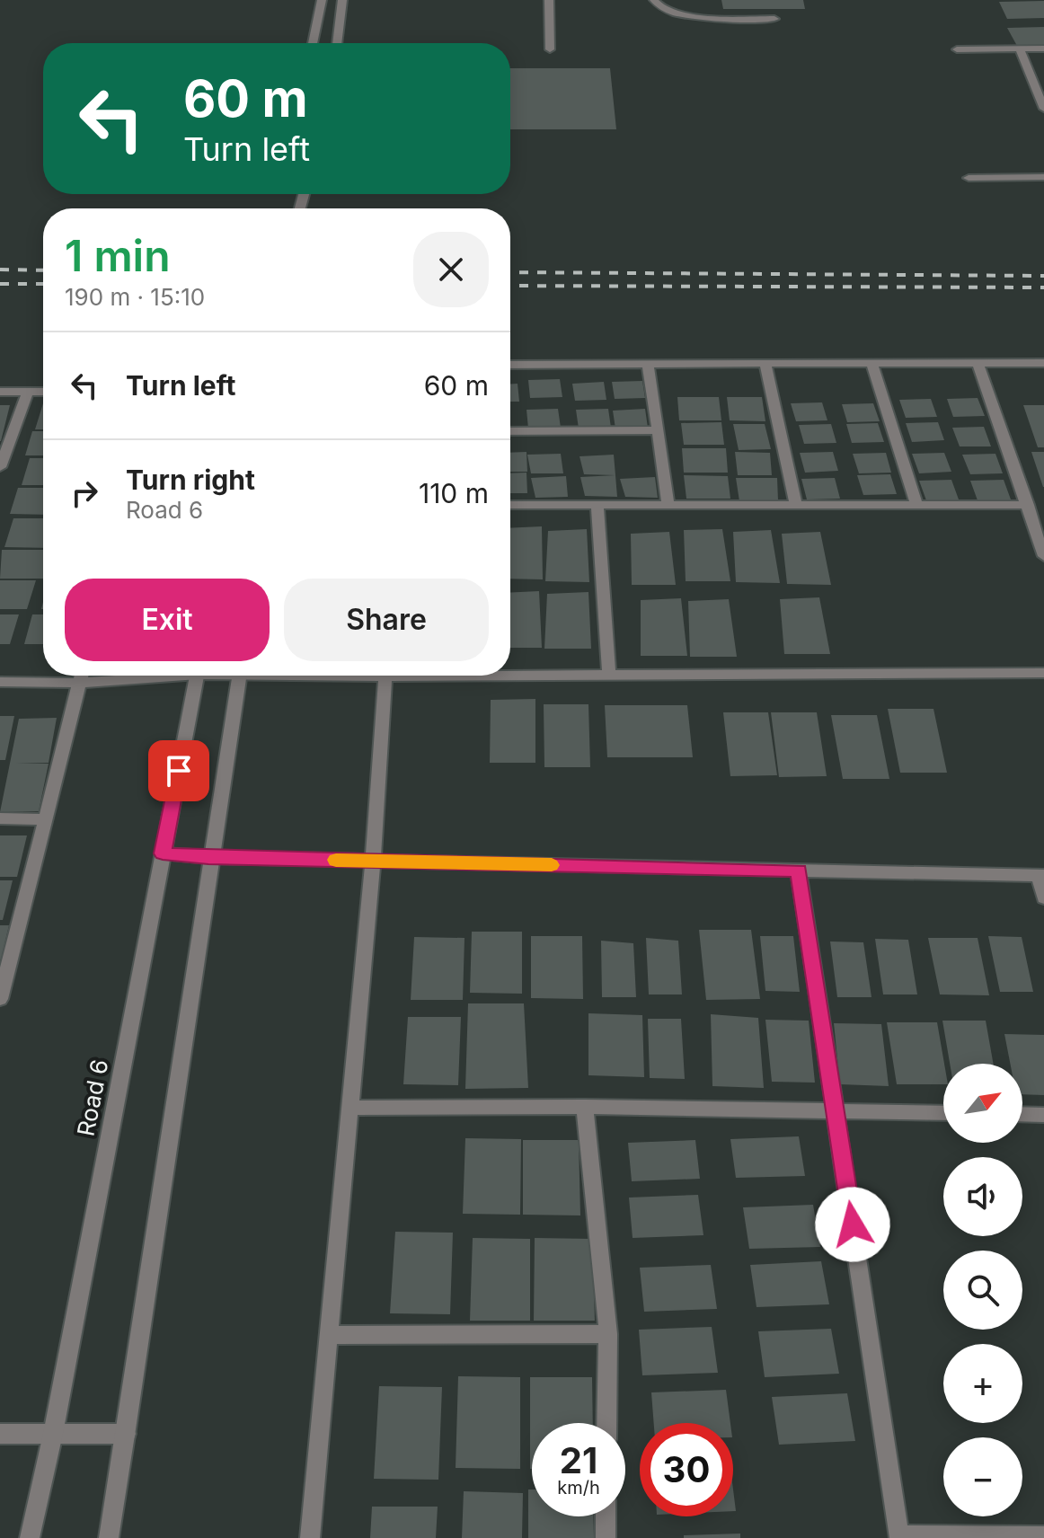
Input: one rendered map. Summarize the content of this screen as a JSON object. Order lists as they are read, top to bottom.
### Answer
{
  "streets": {
    "street": ["Road 6"]
  },
  "north": "top right",
  "page": {
    "turn": ["60 m", "Turn left"],
    "heading": ["1 min", "190 m · 15:10"],
    "list": [
      {
        "name": "Turn left",
        "value": "60 m"
      },
      {
        "name": "Turn right",
        "note": "Road 6",
        "value": "110 m"
      }
    ],
    "buttons": ["Exit", "Share"],
    "map_buttons": ["+", "−"],
    "speed": "21 km/h",
    "limit": "30"
  }
}
